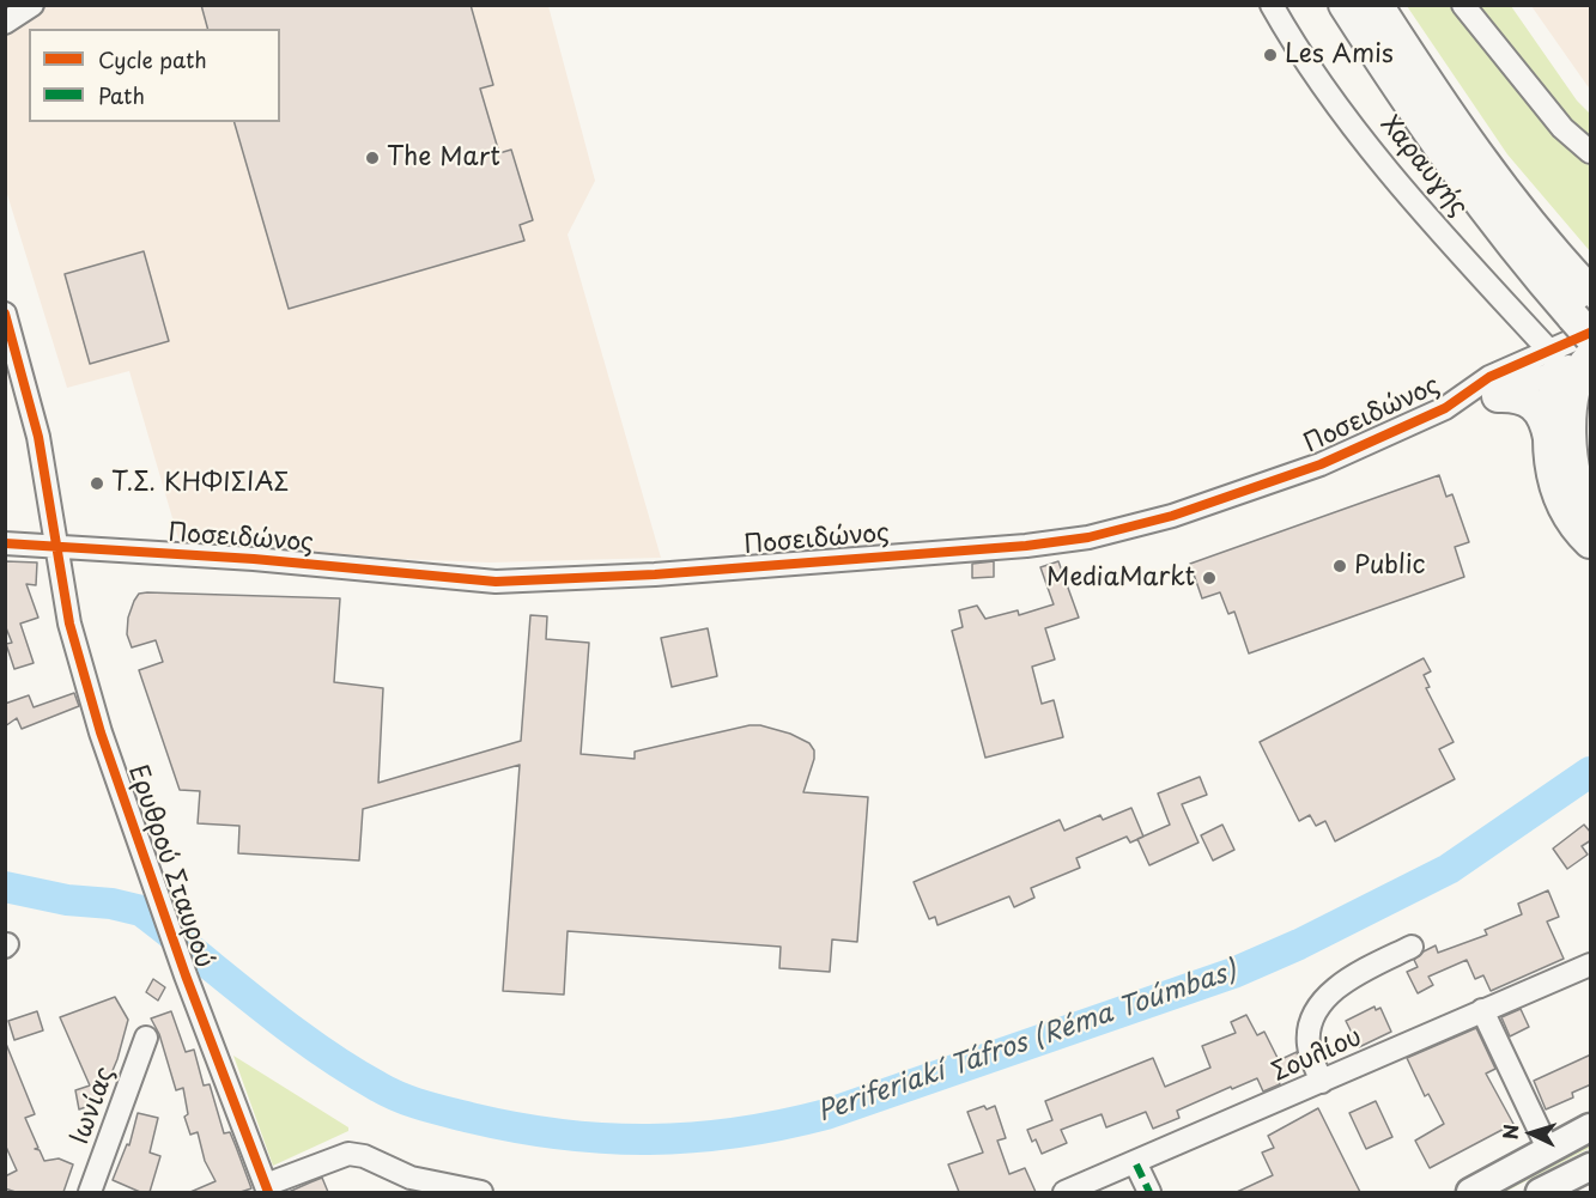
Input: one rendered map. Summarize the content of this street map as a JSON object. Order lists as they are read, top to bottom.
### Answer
{
  "streets": {
    "street": [
      "Χαραυγής",
      "Ποσειδώνος",
      "Ερυθρού Σταυρού",
      "Σουλίου",
      "Ιωνίας"
    ]
  },
  "crossings": [
    ["Χαραυγής", "Ποσειδώνος"],
    ["Ποσειδώνος", "Ερυθρού Σταυρού"]
  ],
  "water": ["Periferiakí Táfros (Réma Toúmbas)"],
  "places": [
    "Les Amis",
    "The Mart",
    "Τ.Σ. ΚΗΦΙΣΙΑΣ",
    "Public",
    "MediaMarkt"
  ],
  "legend": ["Cycle path", "Path"],
  "north": "left"
}
